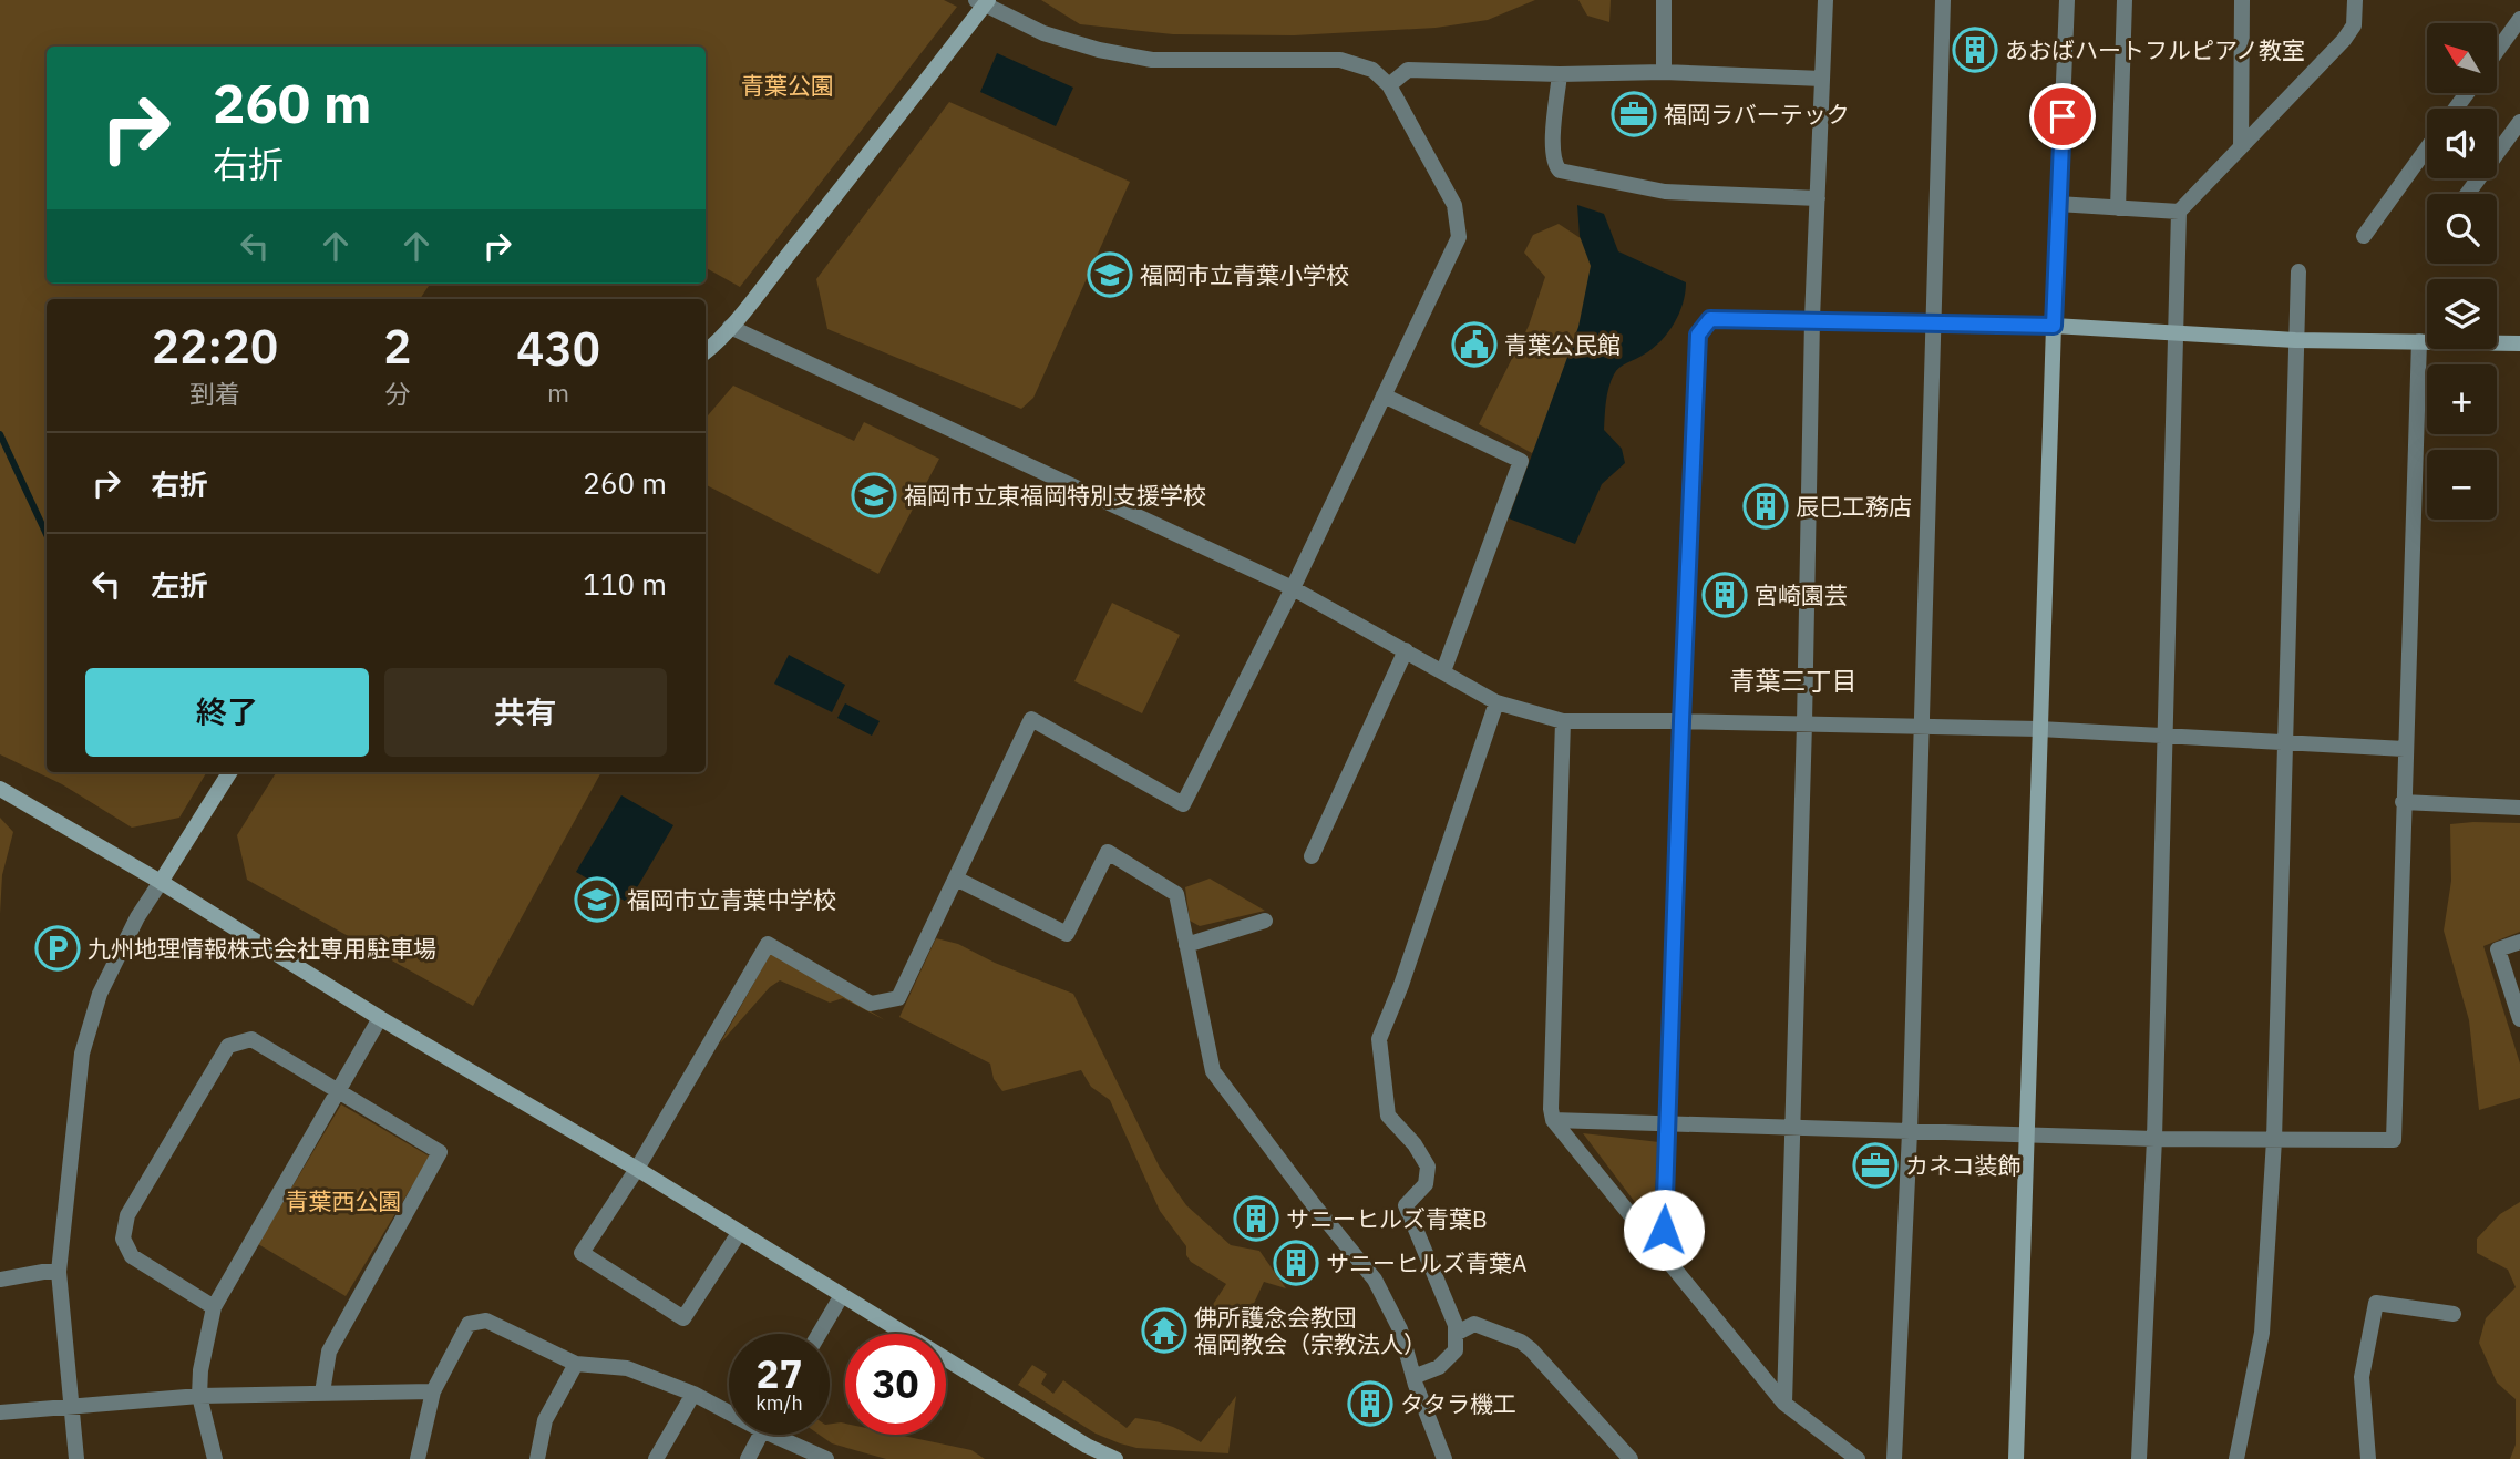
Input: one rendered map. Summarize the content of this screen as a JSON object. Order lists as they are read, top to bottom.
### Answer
{
  "districts": ["青葉三丁目"],
  "parks": ["青葉公園", "青葉西公園"],
  "places": {
    "building": [
      "あおばハートフルピアノ教室",
      "辰巳工務店",
      "宮崎園芸",
      "サニーヒルズ青葉B",
      "サニーヒルズ青葉A",
      "タタラ機工"
    ],
    "office": ["福岡ラバーテック", "カネコ装飾"],
    "school or university": ["福岡市立青葉小学校", "福岡市立東福岡特別支援学校", "福岡市立青葉中学校"],
    "public building": ["青葉公民館"],
    "parking": ["九州地理情報株式会社専用駐車場"],
    "temple": ["佛所護念会教団 福岡教会（宗教法人）"]
  },
  "north": "top left",
  "page": {
    "map_buttons": ["+", "−"],
    "turn": ["260 m", "右折"],
    "eta": [
      "22:20",
      "到着",
      "2",
      "分",
      "430",
      "m"
    ],
    "list": [
      {
        "name": "右折",
        "value": "260 m"
      },
      {
        "name": "左折",
        "value": "110 m"
      }
    ],
    "buttons": ["終了", "共有"],
    "speed": "27 km/h",
    "limit": "30"
  }
}
